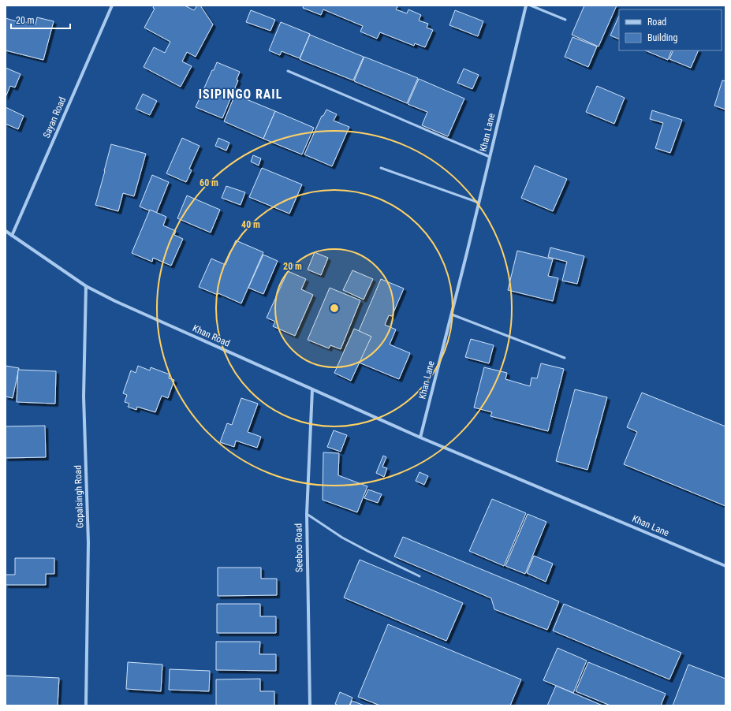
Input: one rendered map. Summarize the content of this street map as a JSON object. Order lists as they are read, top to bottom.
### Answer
{
  "streets": {
    "street": [
      "Sayan Road",
      "Khan Lane",
      "Khan Road",
      "Gopalsingh Road",
      "Seeboo Road"
    ]
  },
  "crossings": [
    ["Sayan Road", "Khan Road"],
    ["Khan Lane", "Khan Road"],
    ["Khan Road", "Gopalsingh Road"],
    ["Khan Road", "Seeboo Road"]
  ],
  "districts": ["ISIPINGO RAIL"],
  "legend": ["Road", "Building"],
  "scale_bar": "20 m",
  "rings": ["60 m", "40 m", "20 m"]
}
